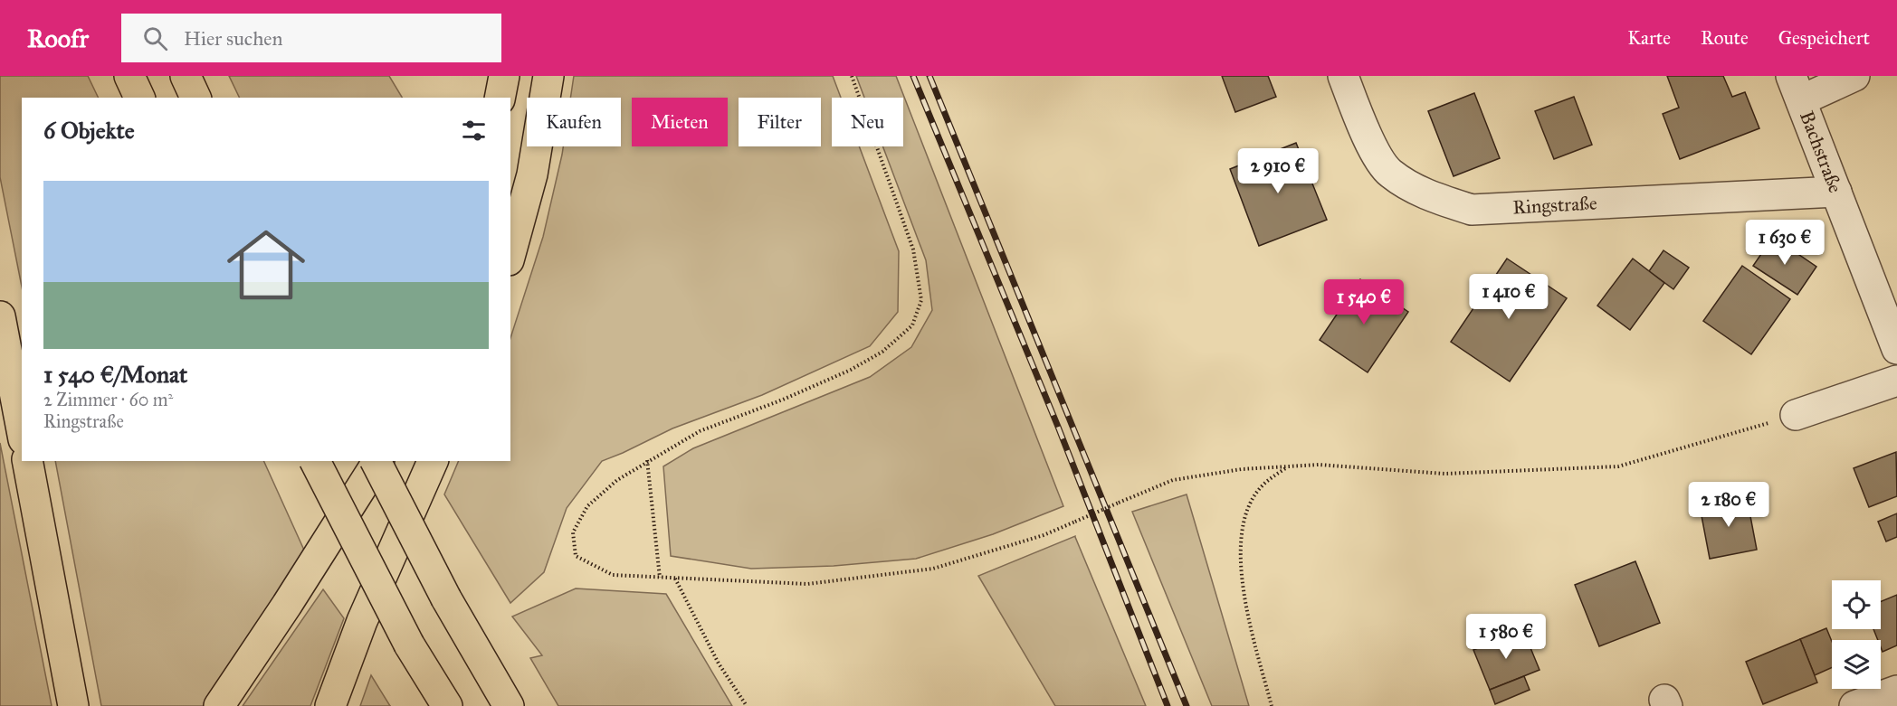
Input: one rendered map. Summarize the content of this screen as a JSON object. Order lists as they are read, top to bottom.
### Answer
{
  "streets": {
    "street": ["Bachstraße", "Ringstraße"]
  },
  "crossings": [
    ["Bachstraße", "Ringstraße"]
  ],
  "page": {
    "header": "Roofr",
    "search": "Hier suchen",
    "nav": ["Karte", "Route", "Gespeichert"],
    "chip": [
      "Kaufen",
      "Mieten",
      "Filter",
      "Neu"
    ],
    "heading": "6 Objekte",
    "price": [
      "2 910 €",
      "1 630 €",
      "1 410 €",
      "1 540 €",
      "2 180 €",
      "1 580 €"
    ],
    "list": [
      {
        "name": "1 540 €/Monat",
        "note": "2 Zimmer · 60 m² · Ringstraße"
      }
    ]
  }
}
